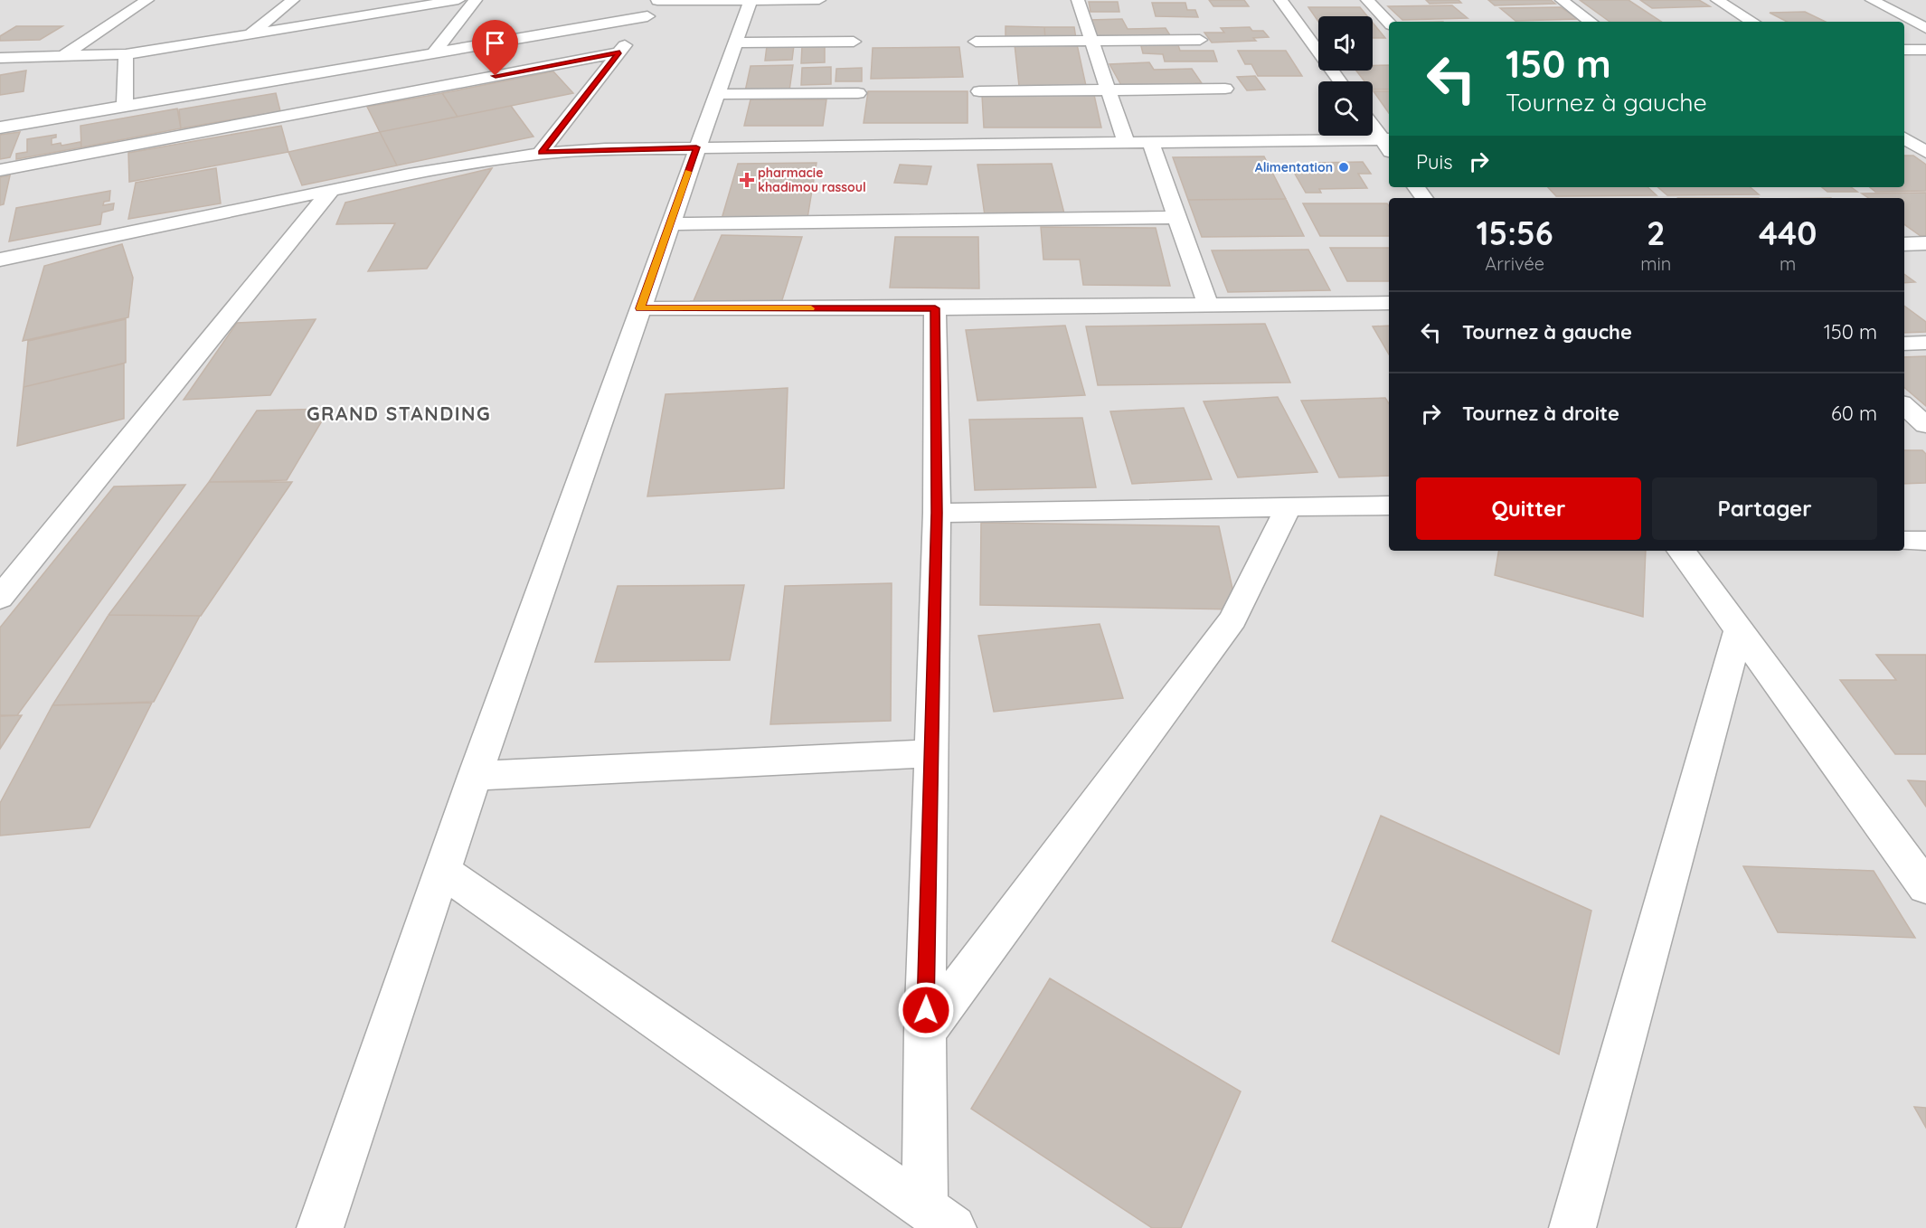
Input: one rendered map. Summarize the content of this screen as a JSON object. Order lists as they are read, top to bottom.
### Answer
{
  "districts": ["GRAND STANDING"],
  "places": {
    "other": ["Alimentation"],
    "health": ["pharmacie khadimou rassoul"]
  },
  "page": {
    "turn": ["150 m", "Tournez à gauche"],
    "then": "Puis",
    "eta": [
      "15:56",
      "Arrivée",
      "2",
      "min",
      "440",
      "m"
    ],
    "list": [
      {
        "name": "Tournez à gauche",
        "value": "150 m"
      },
      {
        "name": "Tournez à droite",
        "value": "60 m"
      }
    ],
    "buttons": ["Quitter", "Partager"]
  }
}
